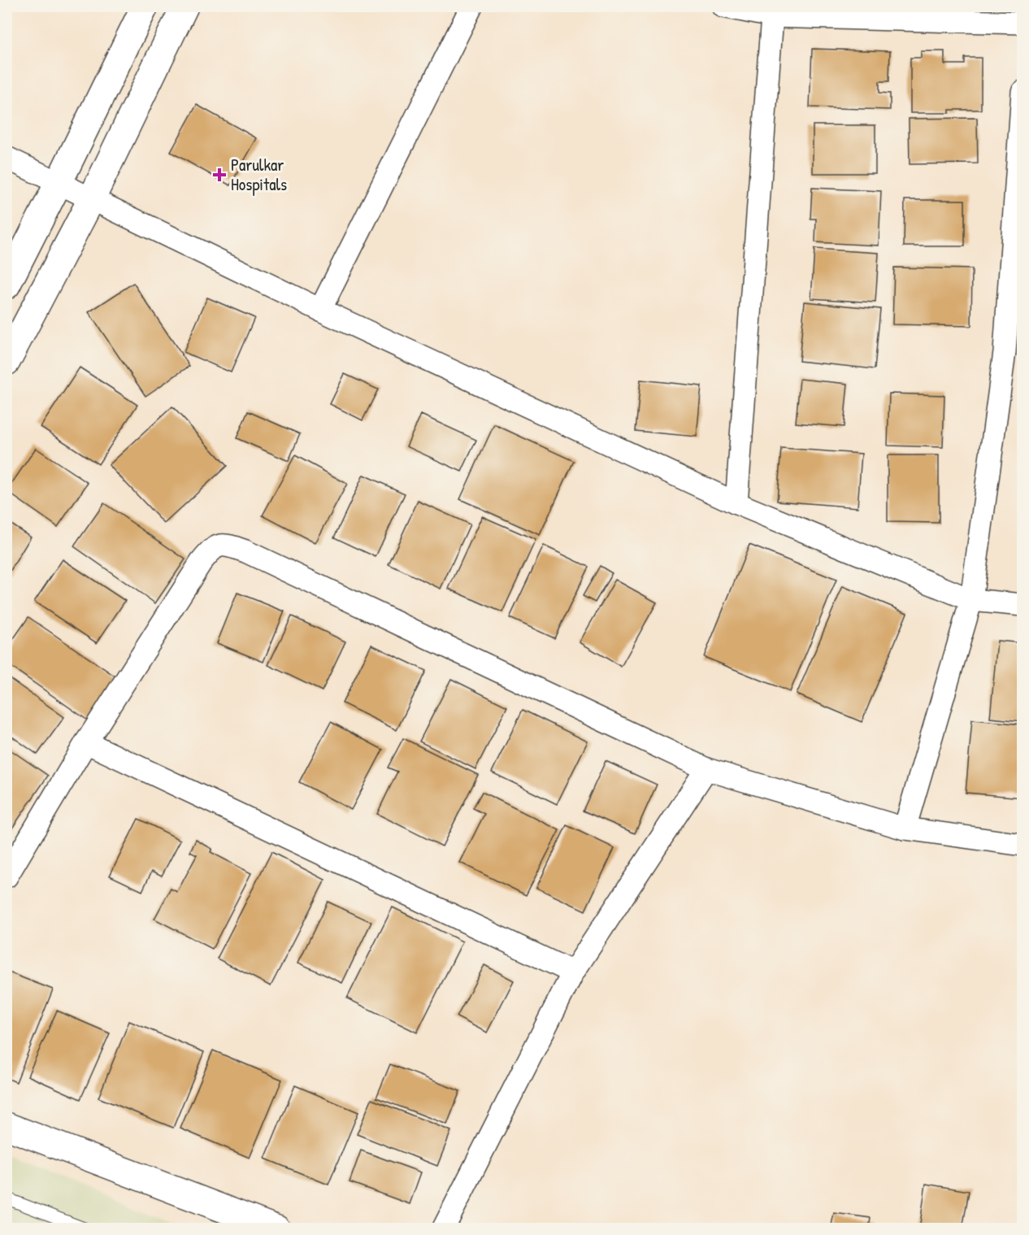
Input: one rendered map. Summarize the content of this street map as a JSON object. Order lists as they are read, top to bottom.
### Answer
{
  "places": {
    "health": ["Parulkar Hospitals"]
  }
}
